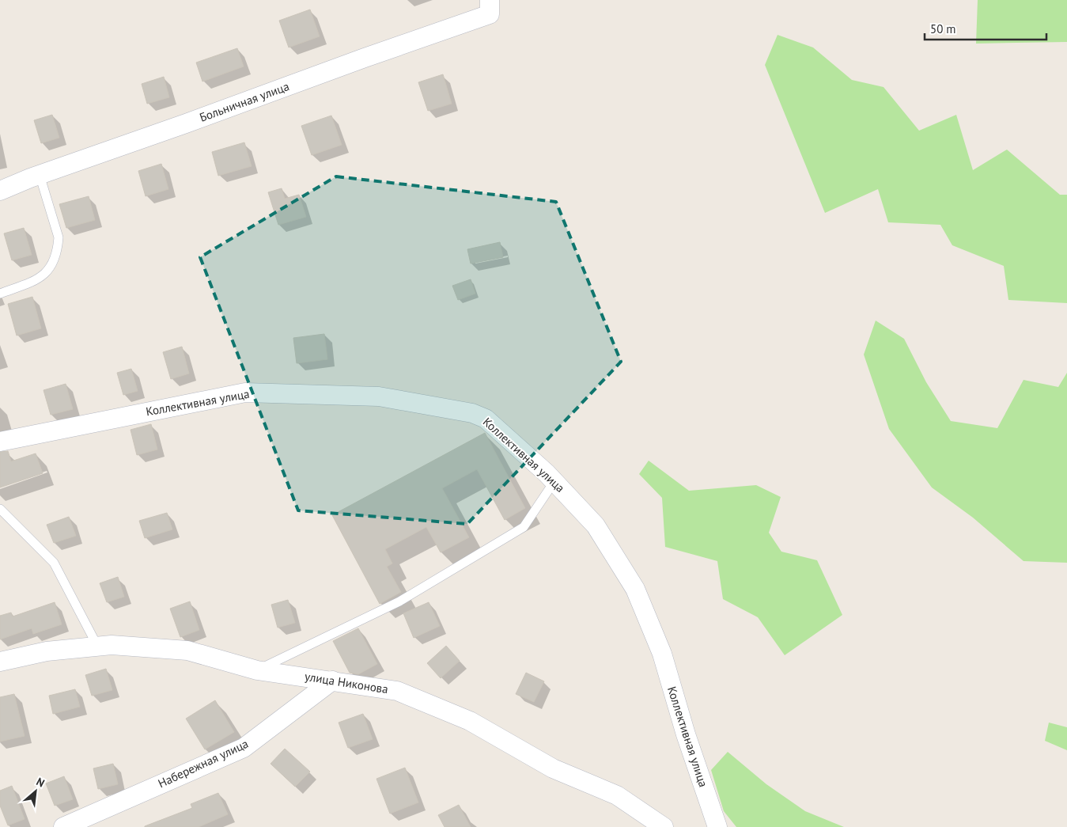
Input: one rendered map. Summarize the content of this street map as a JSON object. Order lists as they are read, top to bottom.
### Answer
{
  "streets": {
    "street": [
      "Больничная улица",
      "Коллективная улица",
      "улица Никонова",
      "Набережная улица"
    ]
  },
  "crossings": [
    ["улица Никонова", "Набережная улица"]
  ],
  "scale_bar": "50 m",
  "north": "top right"
}
